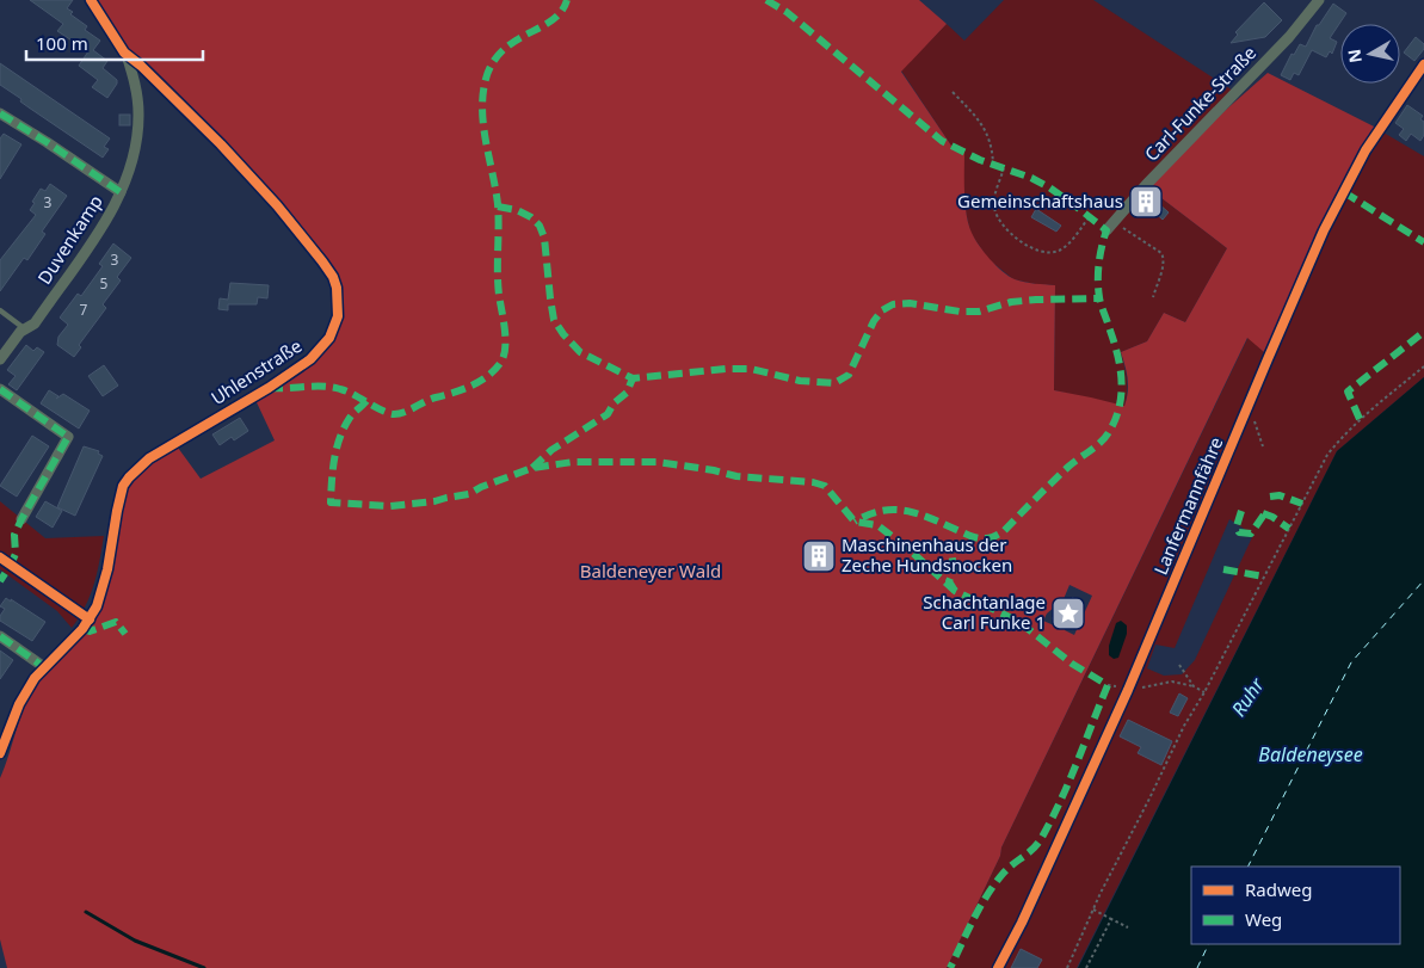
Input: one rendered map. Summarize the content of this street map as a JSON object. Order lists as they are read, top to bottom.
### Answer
{
  "streets": {
    "street": [
      "Carl-Funke-Straße",
      "Duvenkamp",
      "Uhlenstraße",
      "Lanfermannfähre"
    ]
  },
  "crossings": [
    ["Duvenkamp", "Uhlenstraße"]
  ],
  "water": ["Ruhr", "Baldeneysee"],
  "parks": ["Baldeneyer Wald"],
  "places": {
    "building": ["Gemeinschaftshaus", "Maschinenhaus der Zeche Hundsnocken"],
    "place": ["Schachtanlage Carl Funke 1"]
  },
  "house_numbers": [
    "3",
    "3",
    "5",
    "7"
  ],
  "legend": ["Radweg", "Weg"],
  "scale_bar": "100 m",
  "north": "left"
}
